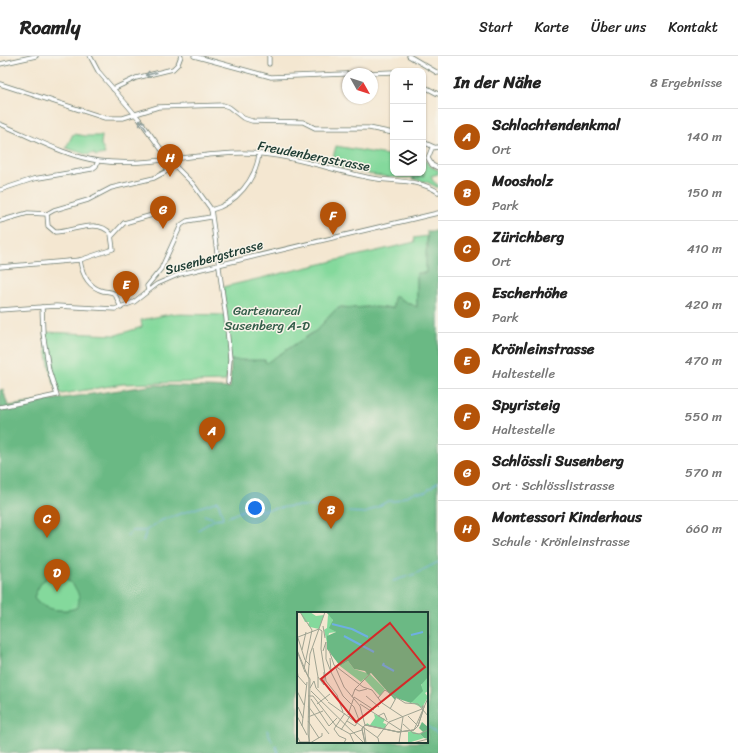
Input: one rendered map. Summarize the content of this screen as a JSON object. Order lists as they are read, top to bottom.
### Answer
{
  "streets": {
    "street": ["Freudenbergstrasse", "Susenbergstrasse"]
  },
  "parks": ["Gartenareal Susenberg A-D"],
  "north": "bottom right",
  "page": {
    "header": "Roamly",
    "nav": [
      "Start",
      "Karte",
      "Über uns",
      "Kontakt"
    ],
    "heading": ["In der Nähe", "8 Ergebnisse"],
    "map_buttons": ["+", "−"],
    "list": [
      {
        "mark": "A",
        "name": "Schlachtendenkmal",
        "note": "Ort",
        "value": "140 m"
      },
      {
        "mark": "B",
        "name": "Moosholz",
        "note": "Park",
        "value": "150 m"
      },
      {
        "mark": "C",
        "name": "Zürichberg",
        "note": "Ort",
        "value": "410 m"
      },
      {
        "mark": "D",
        "name": "Escherhöhe",
        "note": "Park",
        "value": "420 m"
      },
      {
        "mark": "E",
        "name": "Krönleinstrasse",
        "note": "Haltestelle",
        "value": "470 m"
      },
      {
        "mark": "F",
        "name": "Spyristeig",
        "note": "Haltestelle",
        "value": "550 m"
      },
      {
        "mark": "G",
        "name": "Schlössli Susenberg",
        "note": "Ort · Schlösslistrasse",
        "value": "570 m"
      },
      {
        "mark": "H",
        "name": "Montessori Kinderhaus",
        "note": "Schule · Krönleinstrasse",
        "value": "660 m"
      }
    ],
    "pins": [
      "H",
      "G",
      "F",
      "E",
      "A",
      "B",
      "C",
      "D"
    ]
  }
}
